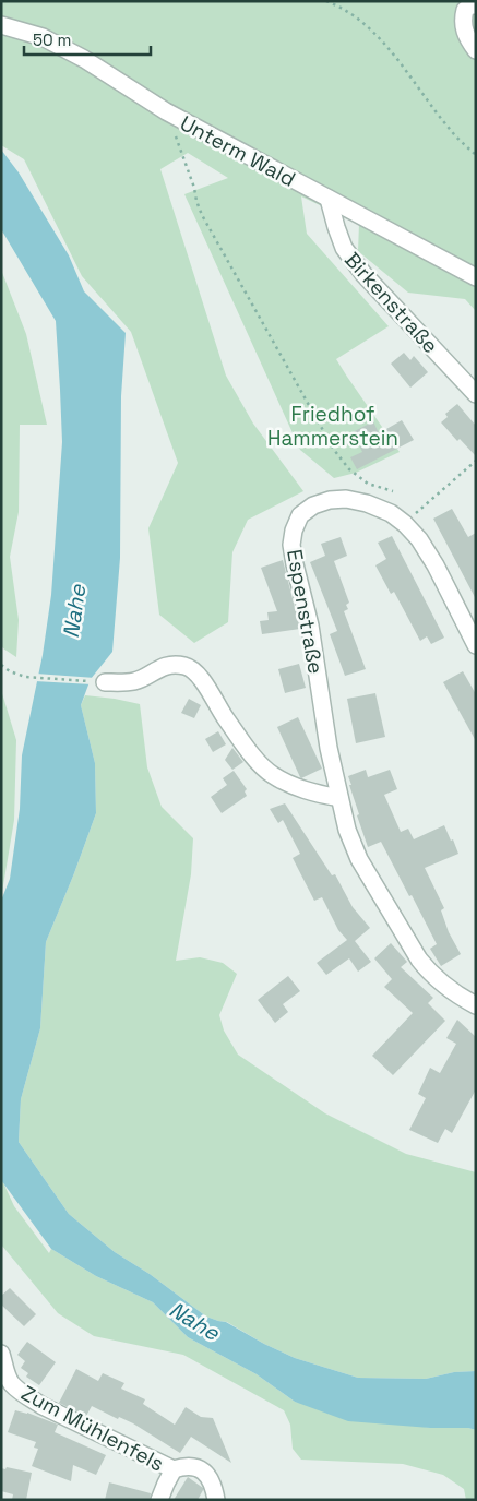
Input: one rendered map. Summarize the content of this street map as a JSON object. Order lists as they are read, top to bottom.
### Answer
{
  "streets": {
    "street": [
      "Unterm Wald",
      "Birkenstraße",
      "Espenstraße",
      "Zum Mühlenfels"
    ]
  },
  "crossings": [
    ["Unterm Wald", "Birkenstraße"]
  ],
  "water": ["Nahe"],
  "parks": ["Friedhof Hammerstein"],
  "scale_bar": "50 m"
}
